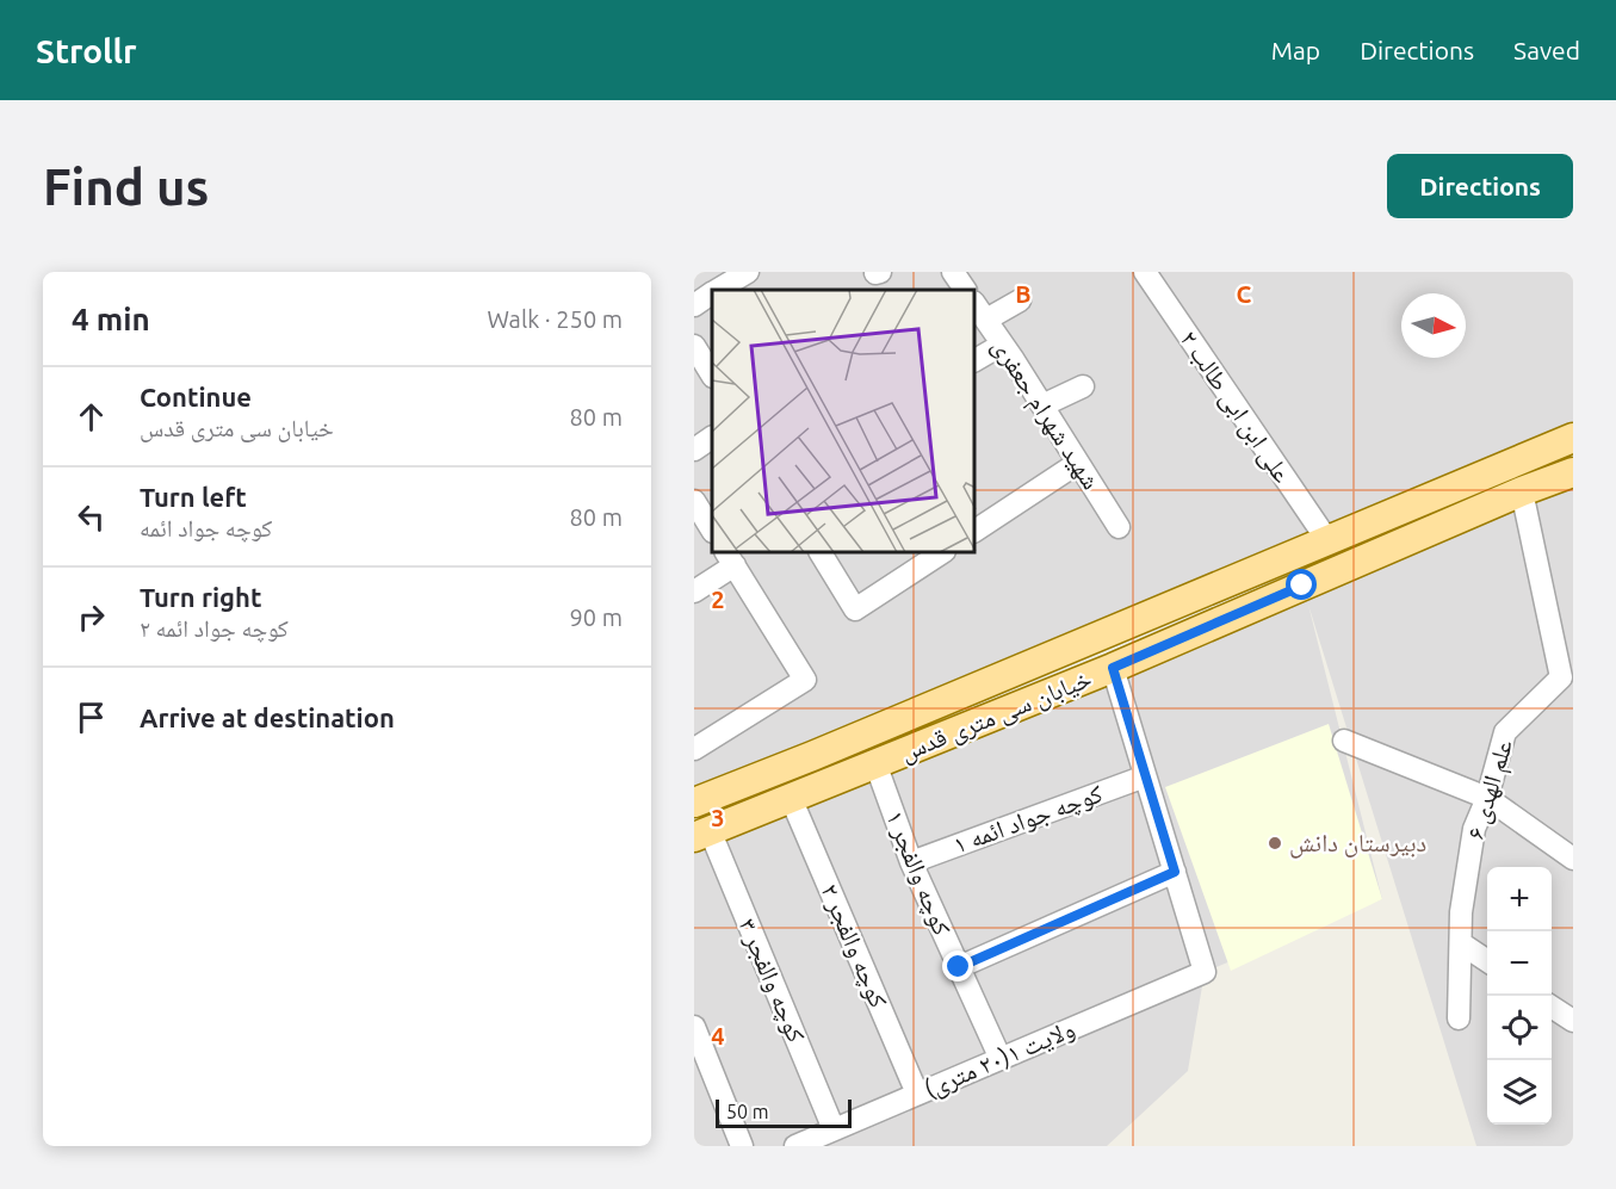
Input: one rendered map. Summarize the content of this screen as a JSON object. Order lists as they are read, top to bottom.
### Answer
{
  "streets": {
    "main road": ["خیابان سی متری قدس"],
    "street": [
      "علی ابن ابی طالب ۲",
      "شهید شهرام جعفری",
      "علم الهدی ۶",
      "کوچه جواد ائمه ۱",
      "کوچه والفجر ۱",
      "کوچه والفجر ۲",
      "کوچه والفجر ۳",
      "ولایت ۱(۲۰ متری)"
    ]
  },
  "crossings": [
    ["علی ابن ابی طالب ۲", "خیابان سی متری قدس"],
    ["خیابان سی متری قدس", "علم الهدی ۶"],
    ["خیابان سی متری قدس", "کوچه والفجر ۱"],
    ["خیابان سی متری قدس", "کوچه والفجر ۲"],
    ["خیابان سی متری قدس", "کوچه والفجر ۳"],
    ["کوچه جواد ائمه ۱", "کوچه والفجر ۱"],
    ["کوچه والفجر ۱", "ولایت ۱(۲۰ متری)"],
    ["کوچه والفجر ۲", "ولایت ۱(۲۰ متری)"],
    ["کوچه والفجر ۳", "ولایت ۱(۲۰ متری)"]
  ],
  "places": ["دبیرستان دانش"],
  "scale_bar": "50 m",
  "north": "right",
  "page": {
    "header": "Strollr",
    "nav": ["Map", "Directions", "Saved"],
    "buttons": "Directions",
    "title": "Find us",
    "heading": ["4 min", "Walk · 250 m"],
    "list": [
      ["Continue", "خیابان سی متری قدس", "80 m"],
      ["Turn left", "کوچه جواد ائمه", "80 m"],
      ["Turn right", "کوچه جواد ائمه ۲", "90 m"],
      "Arrive at destination"
    ],
    "map_buttons": ["+", "−"],
    "scale": "50 m"
  },
  "grid": {
    "columns": ["B", "C"],
    "rows": ["2", "3", "4"]
  }
}
